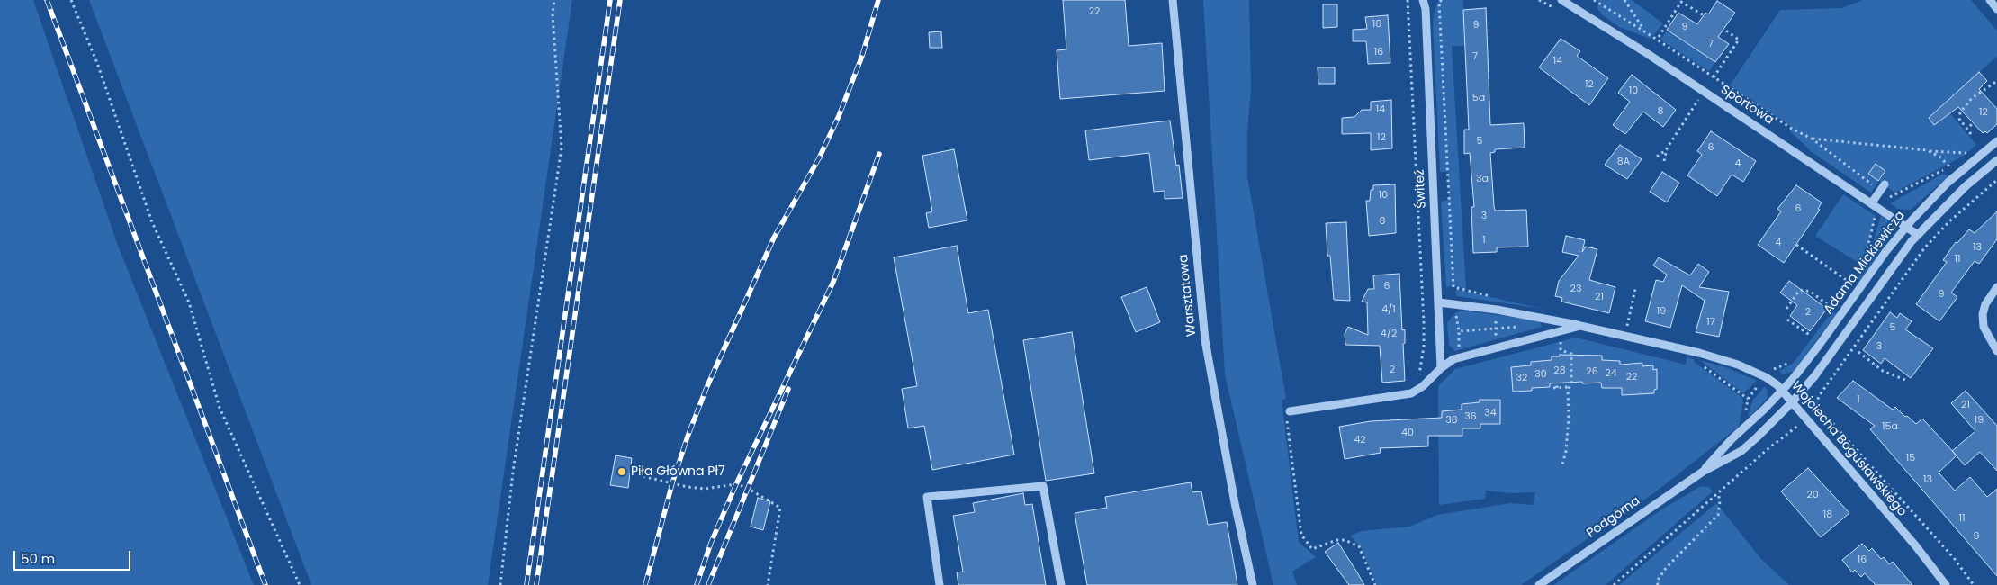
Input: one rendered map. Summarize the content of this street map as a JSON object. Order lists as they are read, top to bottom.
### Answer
{
  "streets": {
    "street": [
      "Sportowa",
      "Świteź",
      "Adama Mickiewicza",
      "Warsztatowa",
      "Wojciecha Bogusławskiego",
      "Podgórna"
    ]
  },
  "crossings": [
    ["Sportowa", "Adama Mickiewicza"],
    ["Świteź", "Wojciecha Bogusławskiego"],
    ["Adama Mickiewicza", "Wojciecha Bogusławskiego"],
    ["Adama Mickiewicza", "Podgórna"],
    ["Wojciecha Bogusławskiego", "Podgórna"]
  ],
  "places": ["Piła Główna Pł7"],
  "house_numbers": [
    "22",
    "18",
    "9",
    "9",
    "7",
    "16",
    "7",
    "14",
    "12",
    "10",
    "5a",
    "14",
    "8",
    "12",
    "12",
    "5",
    "6",
    "8A",
    "4",
    "3a",
    "10",
    "6",
    "3",
    "8",
    "1",
    "4",
    "13",
    "11",
    "6",
    "23",
    "9",
    "21",
    "4/1",
    "19",
    "2",
    "17",
    "5",
    "4/2",
    "3",
    "2",
    "28",
    "26",
    "24",
    "30",
    "22",
    "32",
    "1",
    "21",
    "34",
    "36",
    "38",
    "19",
    "15a",
    "40",
    "42",
    "15",
    "13",
    "20",
    "18",
    "11",
    "9",
    "16"
  ],
  "scale_bar": "50 m"
}
